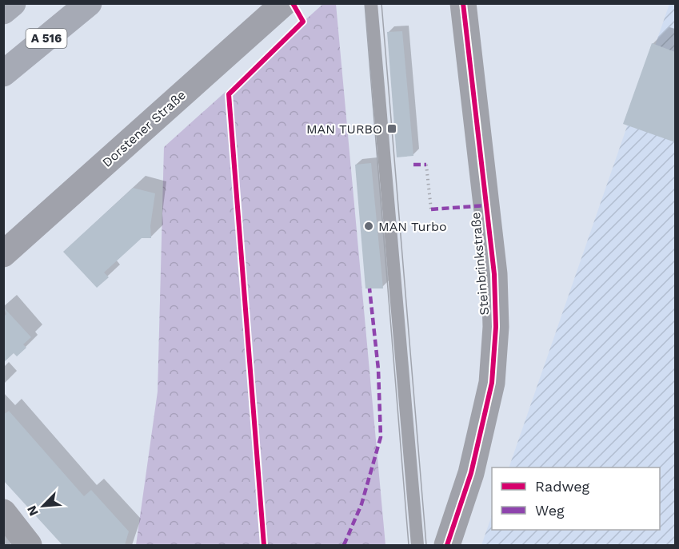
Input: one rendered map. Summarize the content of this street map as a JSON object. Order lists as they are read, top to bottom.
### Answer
{
  "streets": {
    "highway": ["A 516"],
    "main road": ["Dorstener Straße"],
    "street": ["Steinbrinkstraße"]
  },
  "places": {
    "transit": ["MAN TURBO"],
    "other": ["MAN Turbo"]
  },
  "legend": ["Radweg", "Weg"],
  "north": "bottom left"
}
